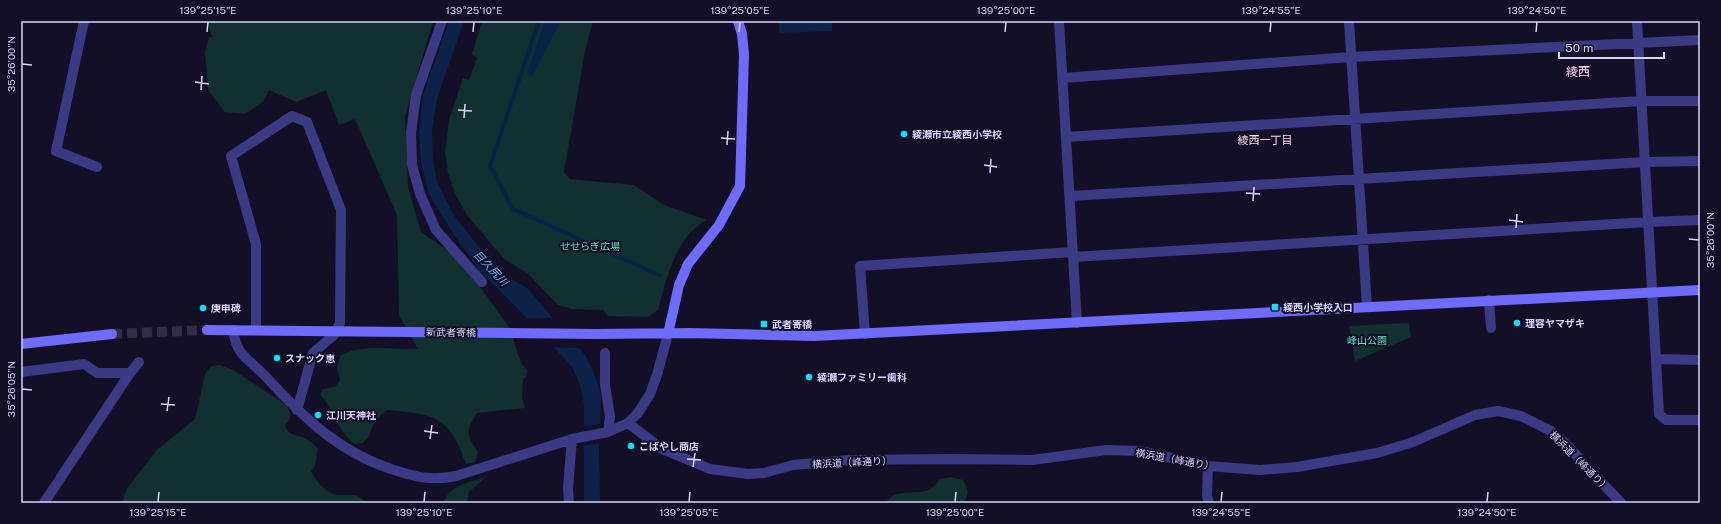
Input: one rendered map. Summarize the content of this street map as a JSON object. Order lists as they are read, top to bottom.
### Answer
{
  "streets": {
    "street": ["新武者寄橋", "横浜道（峰通り）"]
  },
  "districts": ["綾西", "綾西一丁目"],
  "water": ["目久尻川"],
  "parks": ["せせらぎ広場", "峰山公園"],
  "places": {
    "other": [
      "綾瀬市立綾西小学校",
      "庚申碑",
      "理容ヤマザキ",
      "スナック恵",
      "綾瀬ファミリー歯科",
      "江川天神社",
      "こばやし商店"
    ],
    "transit": ["綾西小学校入口", "武者寄橋"]
  },
  "scale_bar": "50 m",
  "coordinates": [
    "139°25'15\"E",
    "139°25'10\"E",
    "139°25'05\"E",
    "139°25'00\"E",
    "139°24'55\"E",
    "139°24'50\"E",
    "35°26'00\"N",
    "35°26'05\"N"
  ]
}
